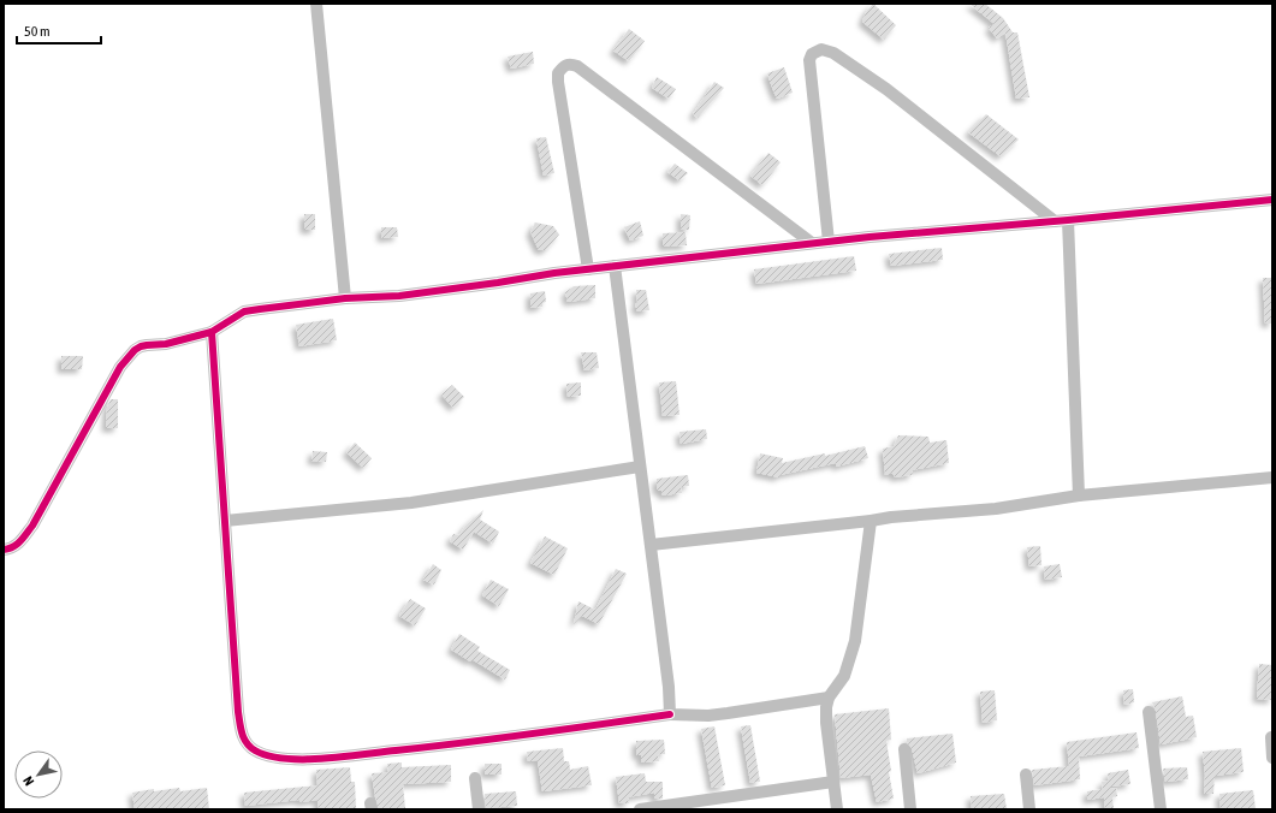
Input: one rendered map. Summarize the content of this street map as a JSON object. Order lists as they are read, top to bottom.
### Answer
{
  "scale_bar": "50 m",
  "north": "bottom left"
}
